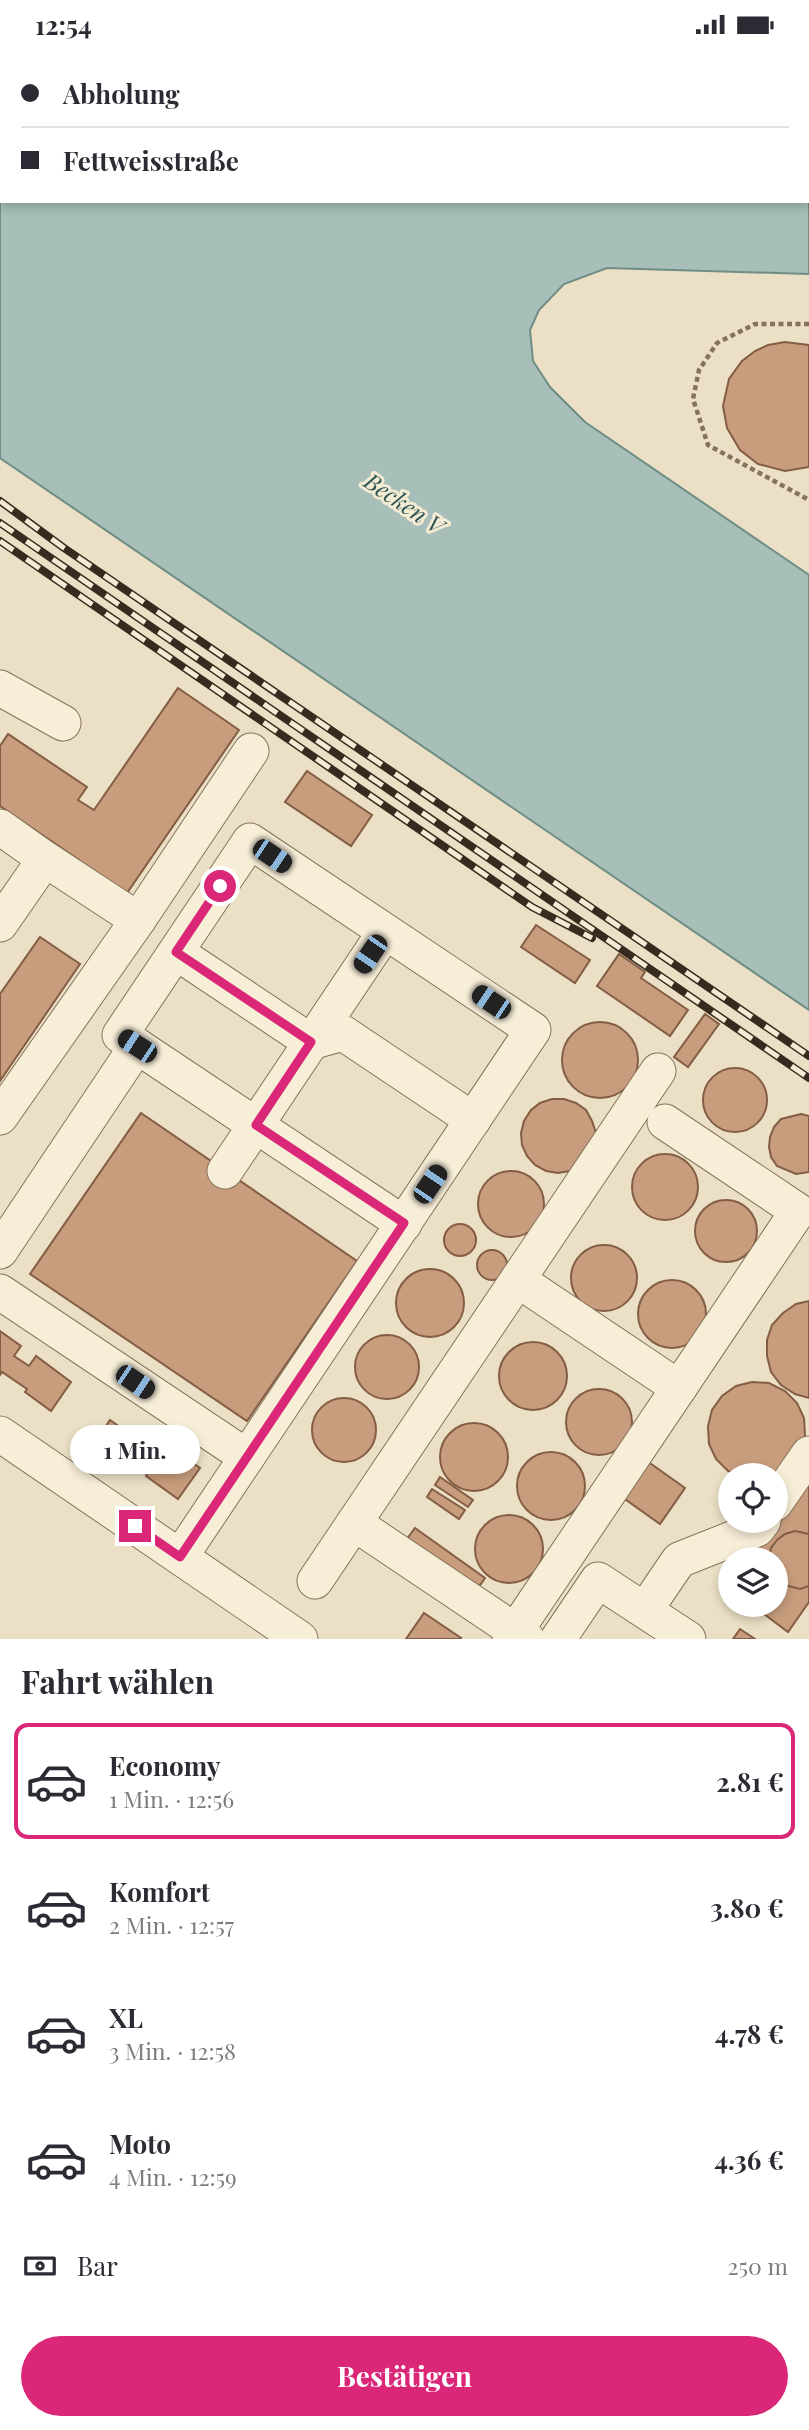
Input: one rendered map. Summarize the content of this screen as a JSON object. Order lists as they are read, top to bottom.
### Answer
{
  "water": ["Becken V"],
  "page": {
    "status": "12:54",
    "banner": ["Abholung", "Fettweisstraße"],
    "bubble": "1 Min.",
    "heading": "Fahrt wählen",
    "list": [
      {
        "name": "Economy",
        "note": "1 Min. · 12:56",
        "value": "2.81 €"
      },
      {
        "name": "Komfort",
        "note": "2 Min. · 12:57",
        "value": "3.80 €"
      },
      {
        "name": "XL",
        "note": "3 Min. · 12:58",
        "value": "4.78 €"
      },
      {
        "name": "Moto",
        "note": "4 Min. · 12:59",
        "value": "4.36 €"
      }
    ],
    "pay": ["Bar", "250 m"],
    "buttons": "Bestätigen"
  }
}
